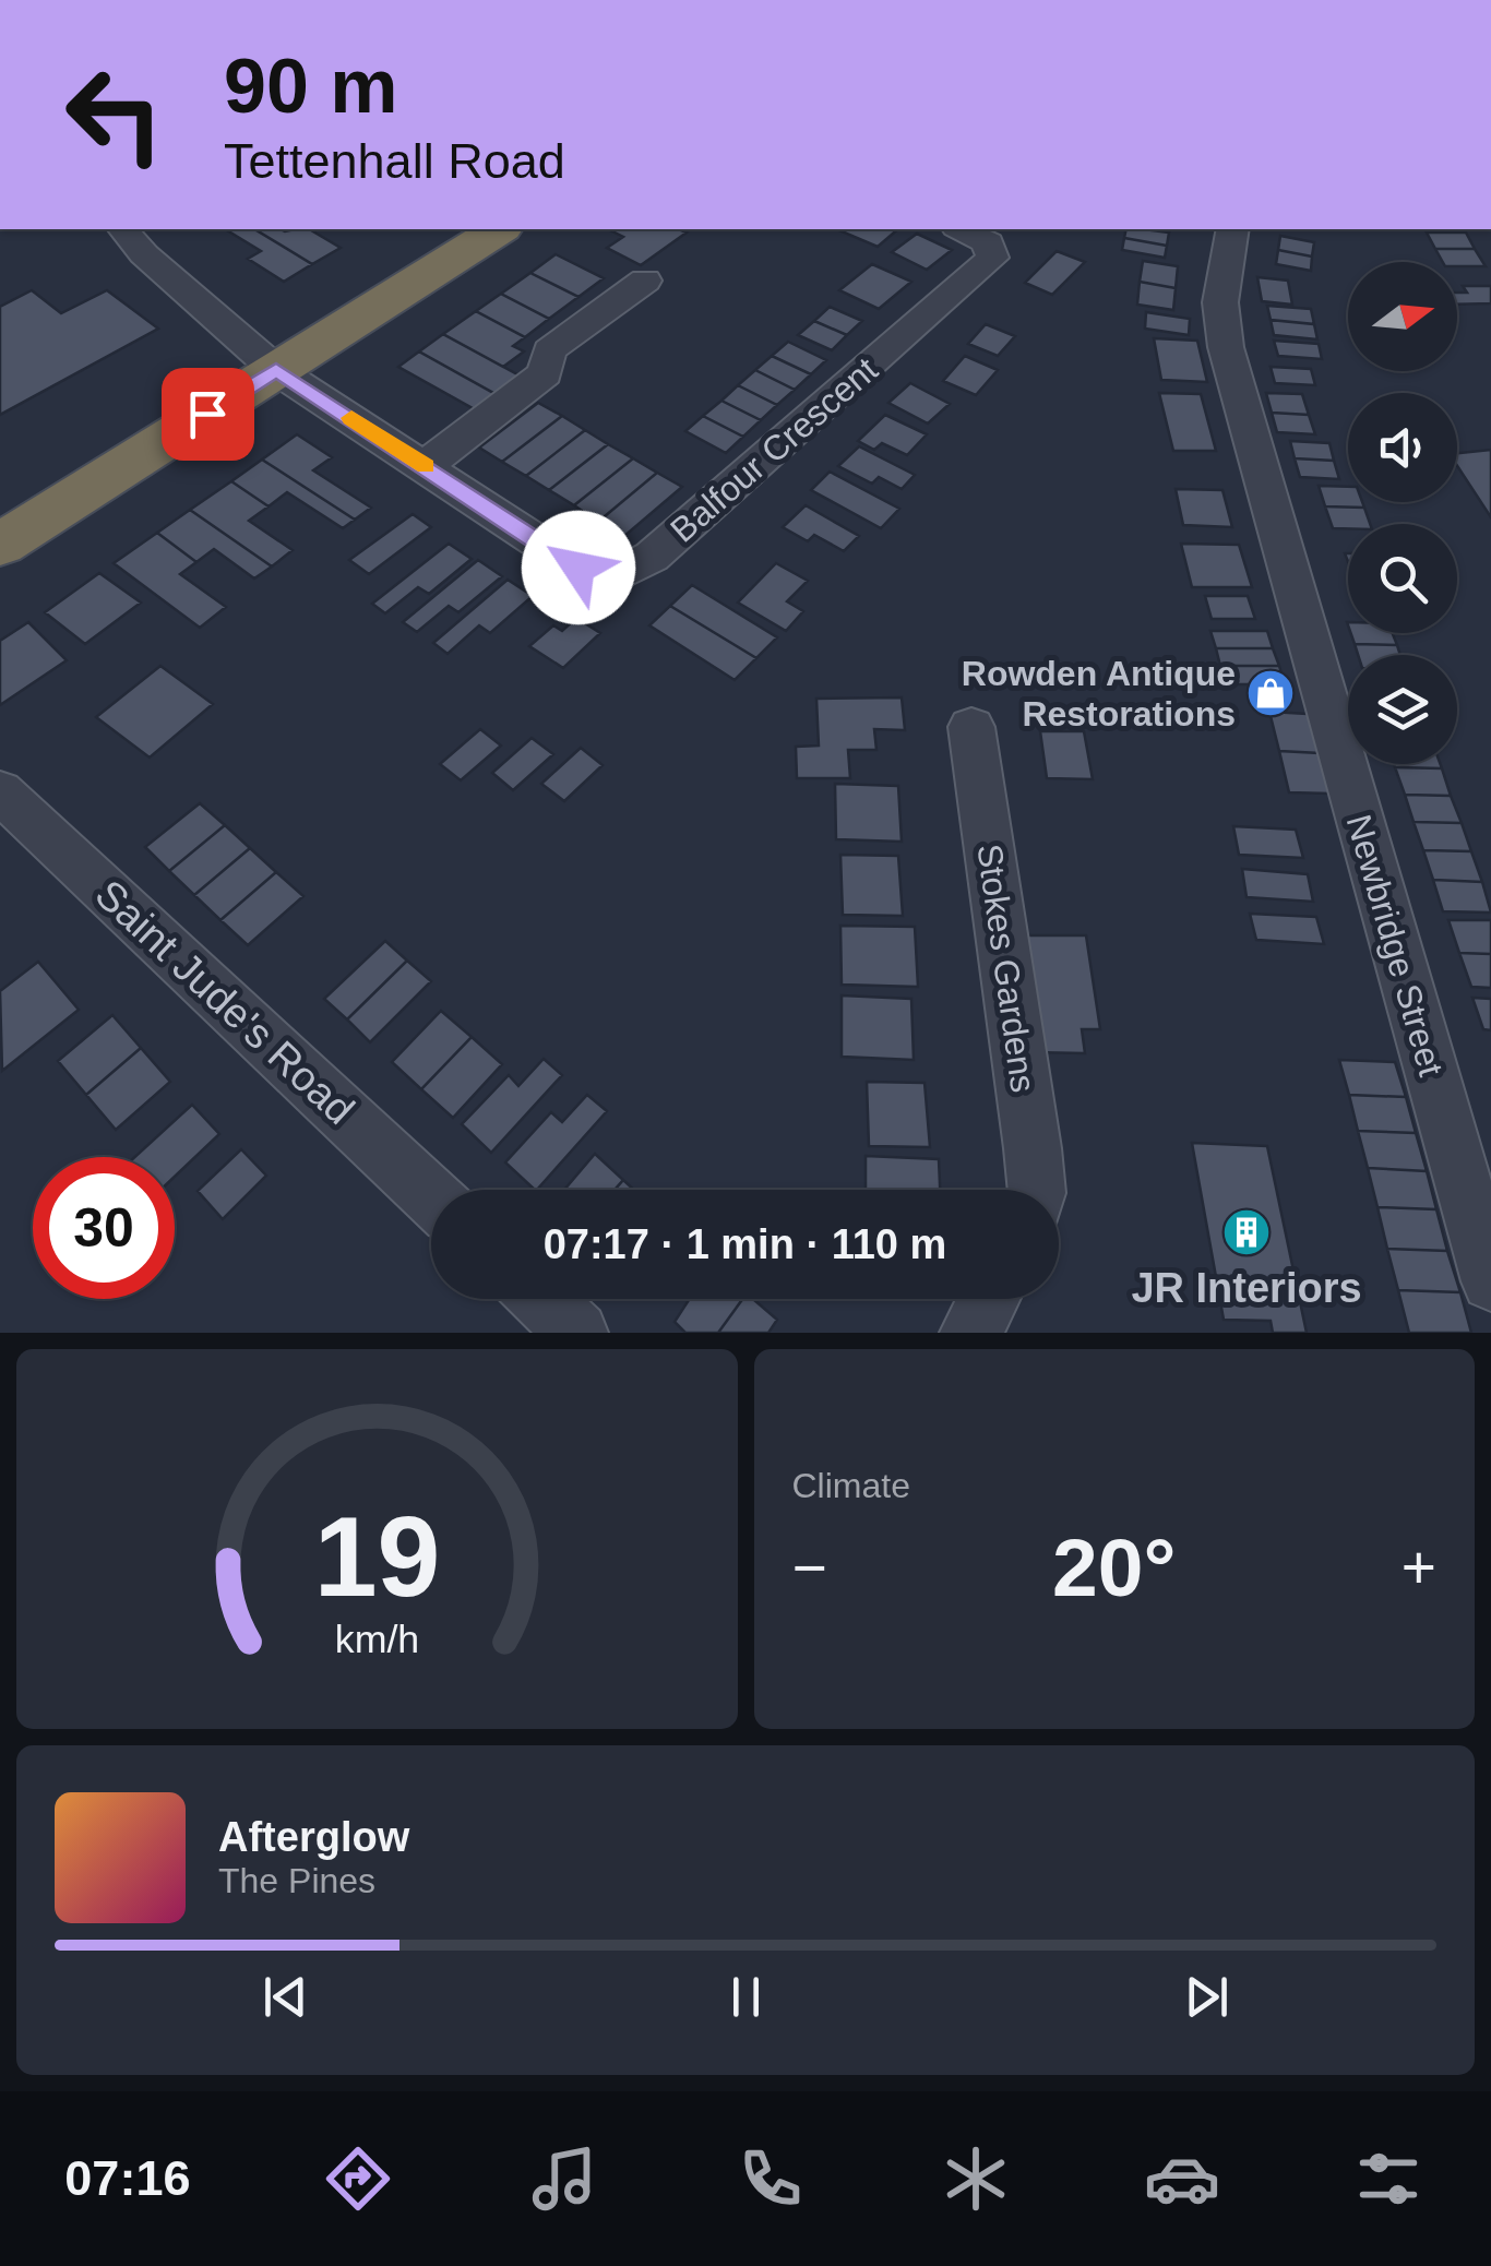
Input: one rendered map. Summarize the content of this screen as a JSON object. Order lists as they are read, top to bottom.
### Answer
{
  "streets": {
    "street": [
      "Balfour Crescent",
      "Newbridge Street",
      "Stokes Gardens",
      "Saint Jude's Road"
    ]
  },
  "places": {
    "shop": ["Rowden Antique Restorations"],
    "building": ["JR Interiors"]
  },
  "north": "right",
  "page": {
    "turn": ["90 m", "Tettenhall Road"],
    "limit": "30",
    "trip": "07:17 · 1 min · 110 m",
    "tile": "Climate",
    "heat": ["−", "20°", "+"],
    "song": ["Afterglow", "The Pines"],
    "tabs": "07:16",
    "gauge": ["19", "km/h"]
  }
}
